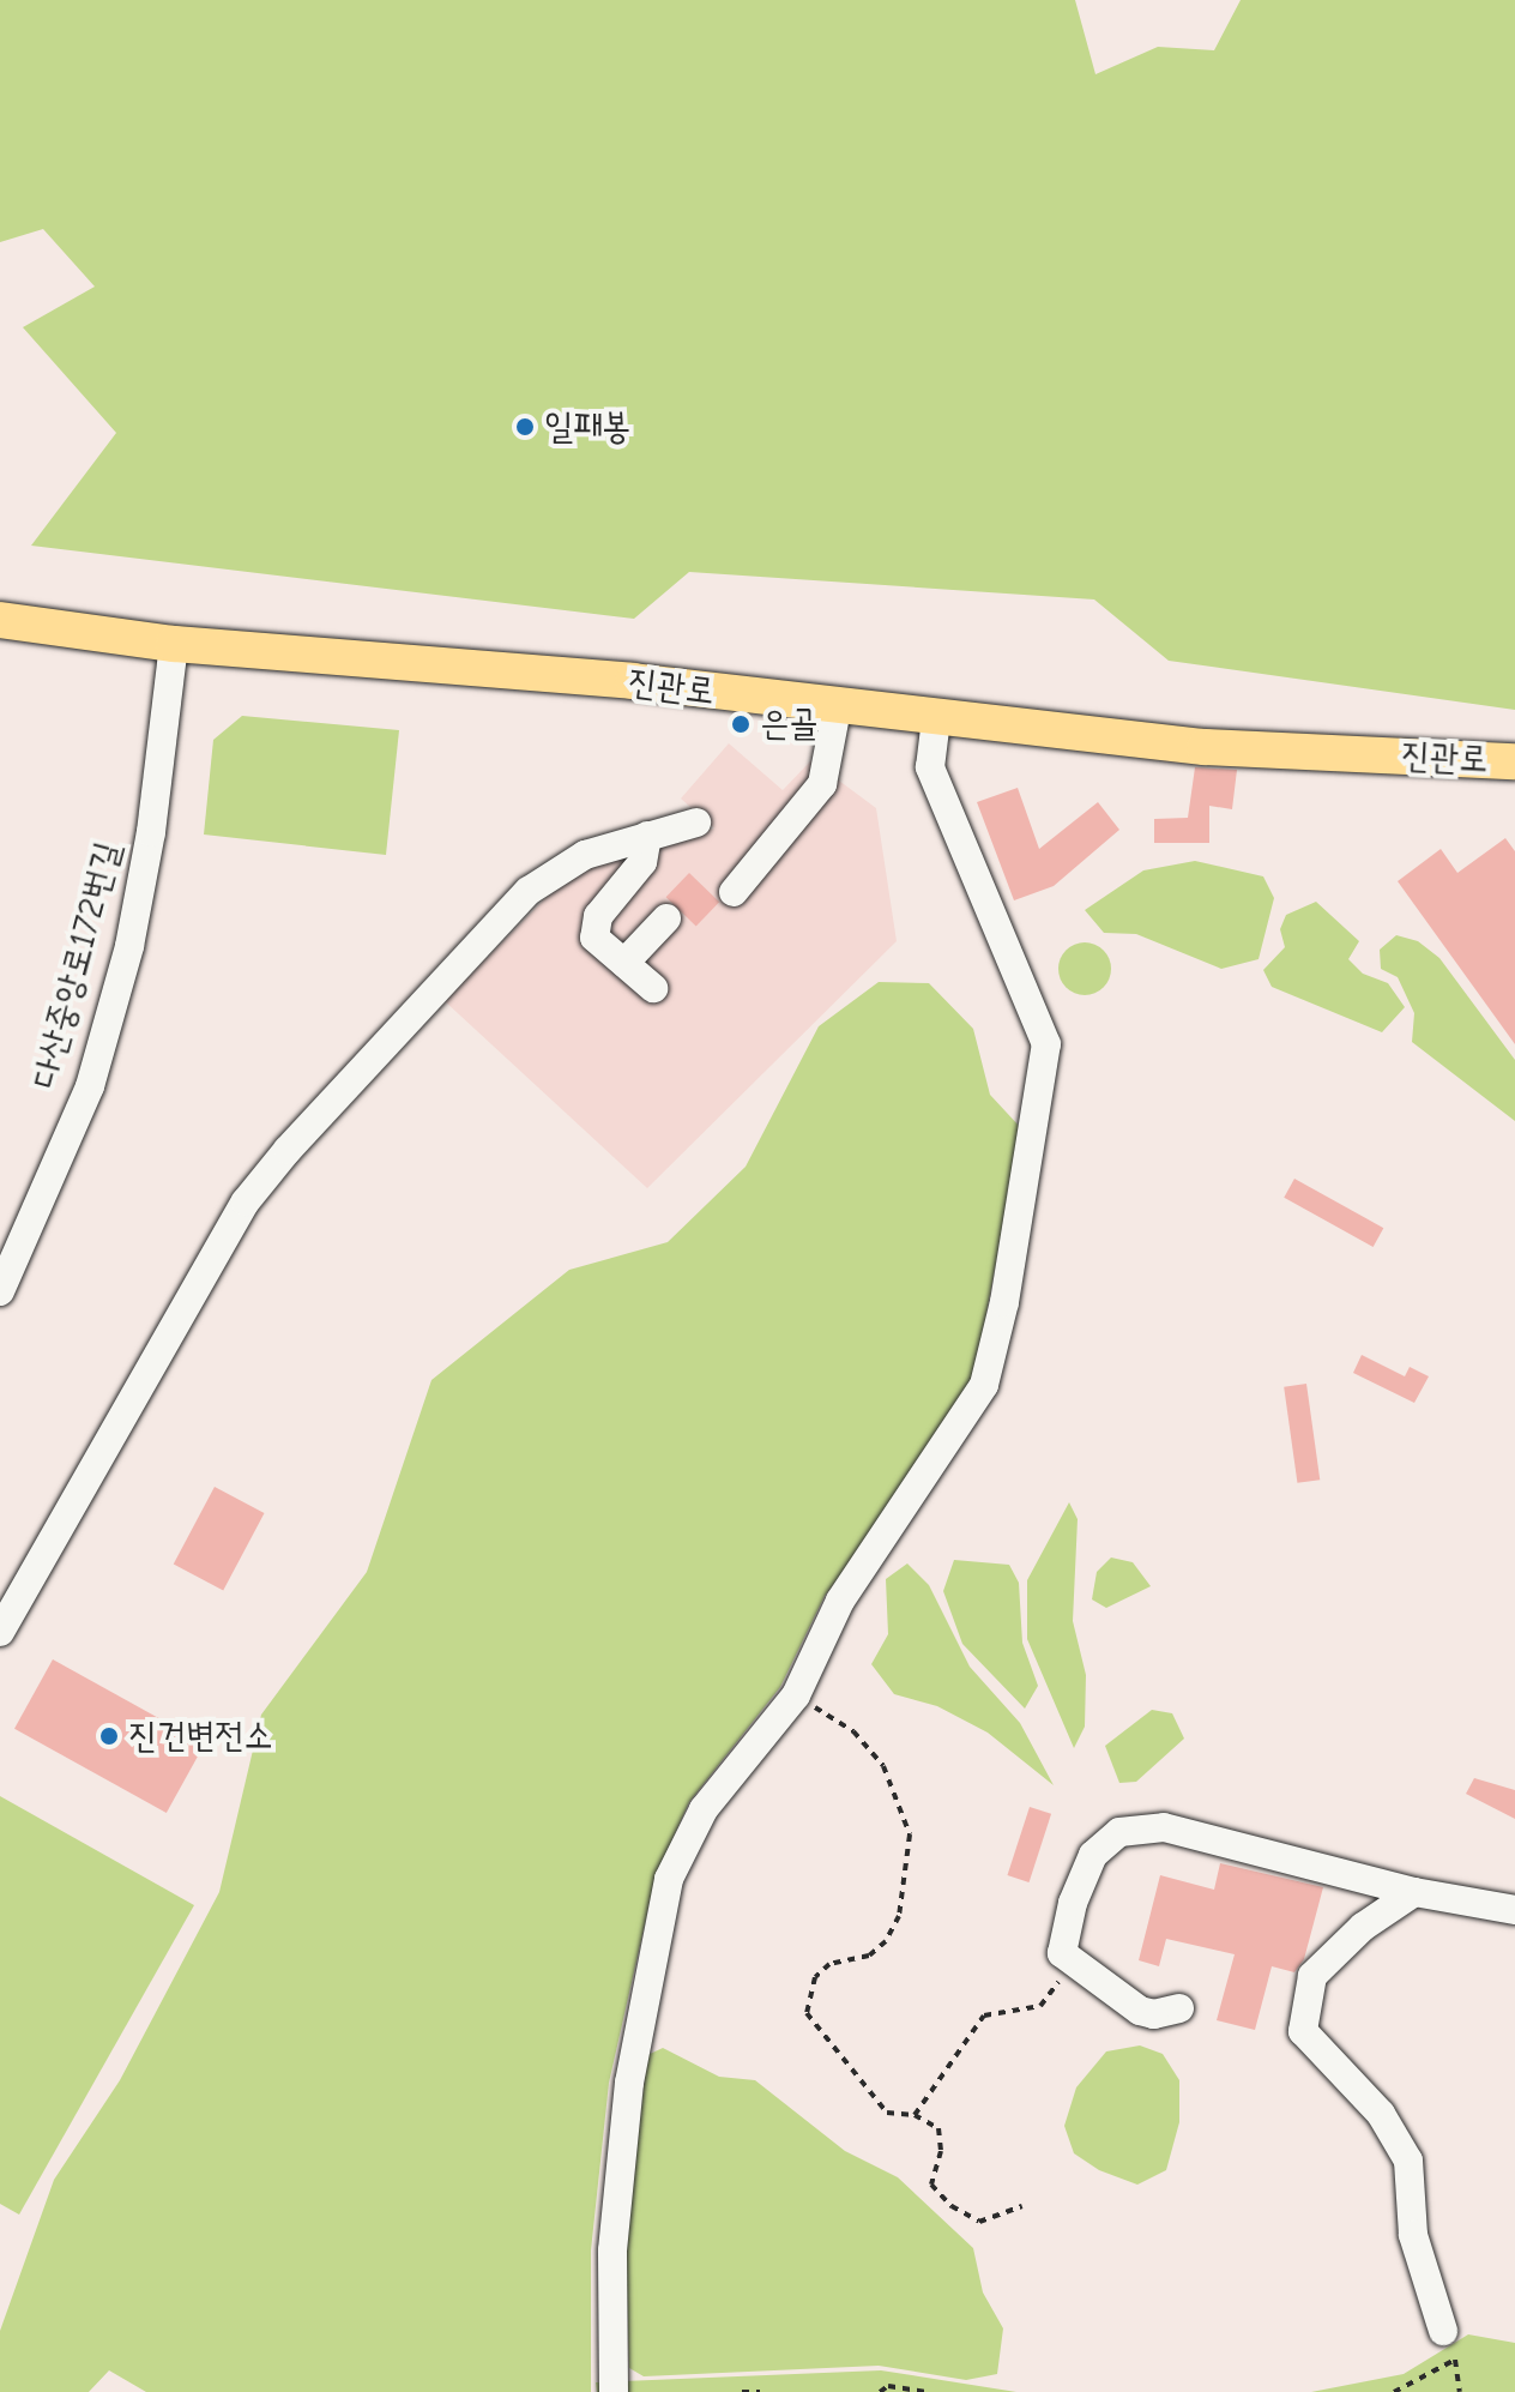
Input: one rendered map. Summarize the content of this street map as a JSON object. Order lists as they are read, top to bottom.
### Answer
{
  "streets": {
    "main road": ["진관로"],
    "street": ["다산중앙로172번길"]
  },
  "crossings": [
    ["진관로", "다산중앙로172번길"]
  ],
  "places": ["일패봉", "은골", "진건변전소"]
}
